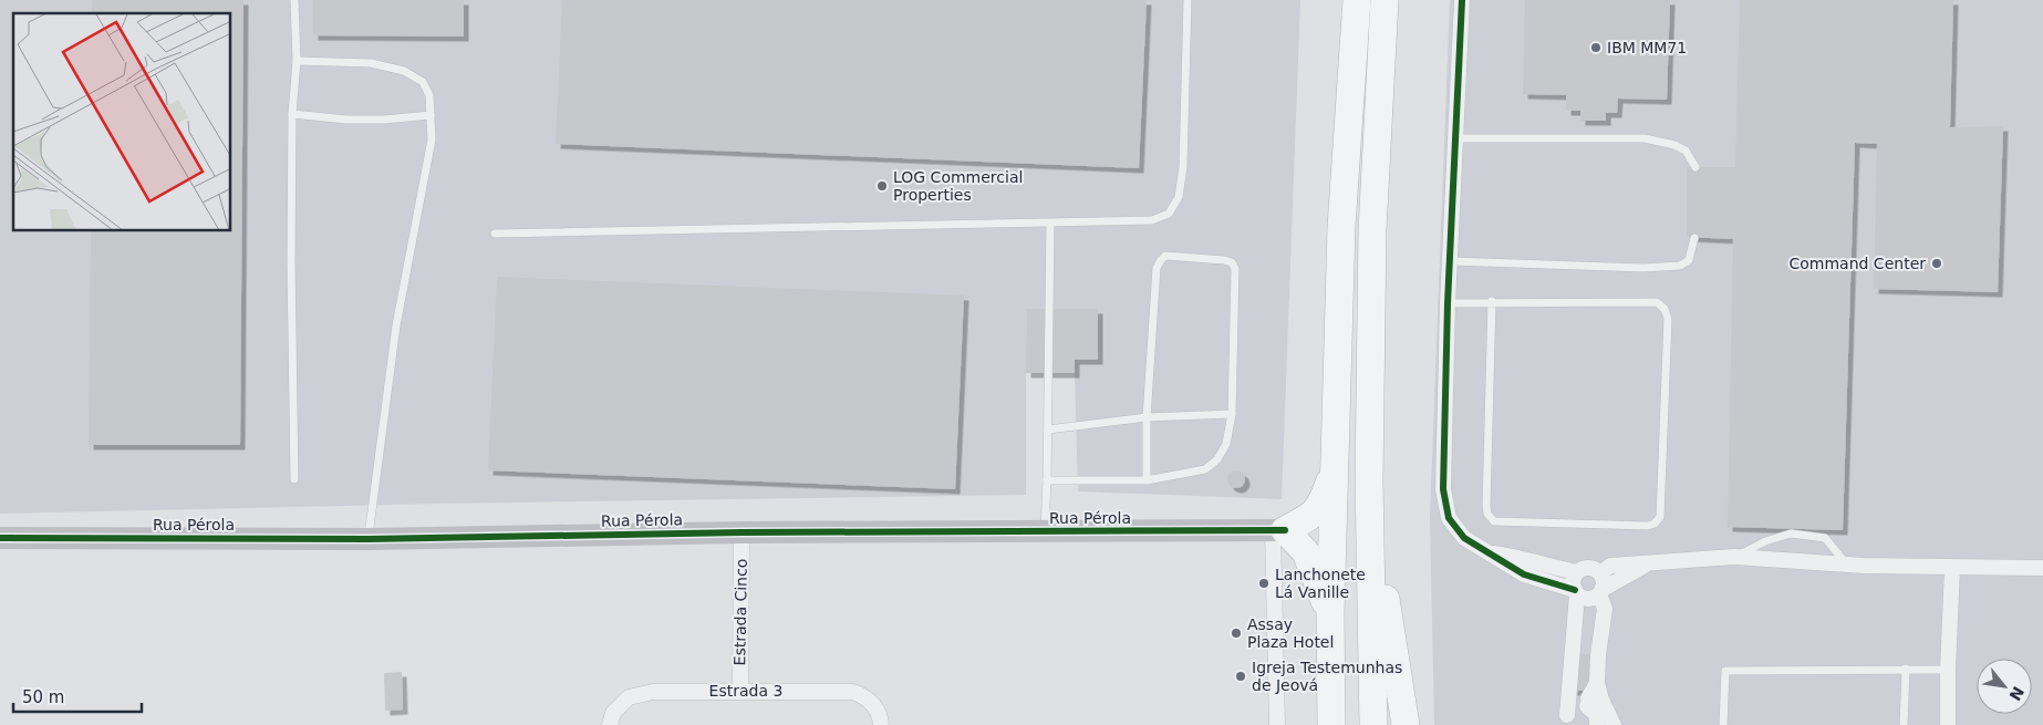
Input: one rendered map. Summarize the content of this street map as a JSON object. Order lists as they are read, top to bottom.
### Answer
{
  "streets": {
    "street": ["Rua Pérola", "Estrada Cinco", "Estrada 3"]
  },
  "crossings": [
    ["Rua Pérola", "Estrada Cinco"],
    ["Estrada Cinco", "Estrada 3"]
  ],
  "places": [
    "IBM MM71",
    "LOG Commercial Properties",
    "Command Center",
    "Lanchonete Lá Vanille",
    "Assay Plaza Hotel",
    "Igreja Testemunhas de Jeová"
  ],
  "scale_bar": "50 m",
  "north": "bottom right"
}
